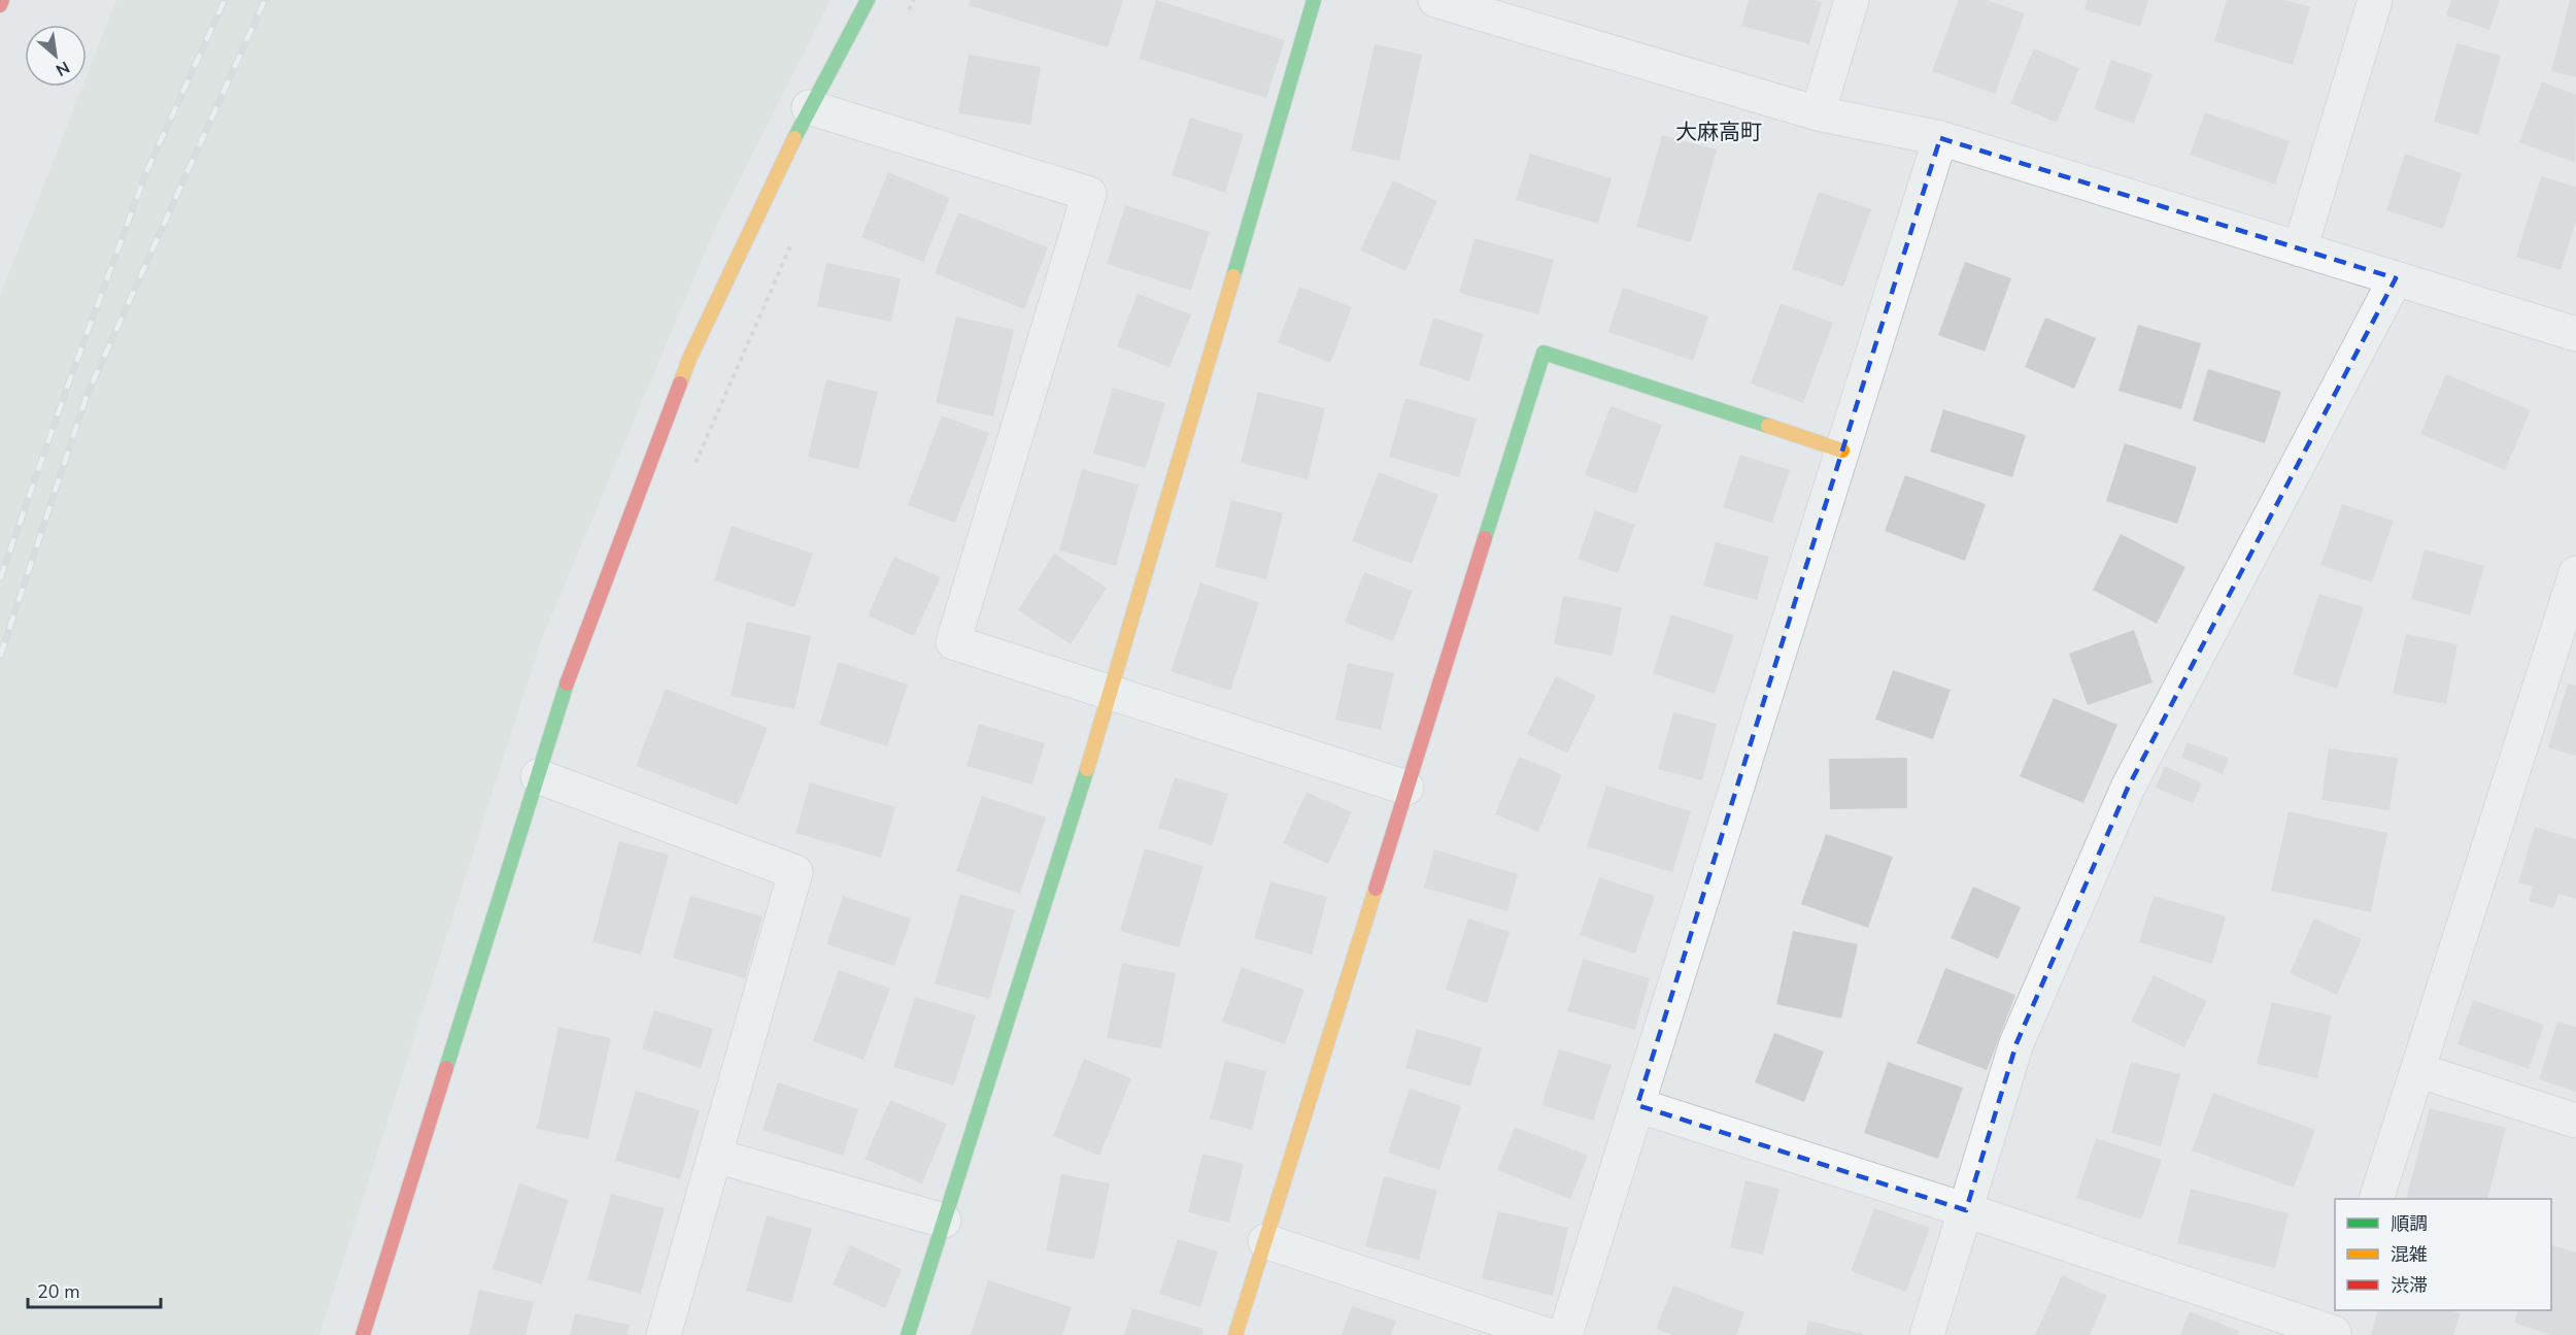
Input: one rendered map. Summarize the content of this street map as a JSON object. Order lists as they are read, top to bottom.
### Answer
{
  "districts": ["大麻高町"],
  "legend": ["順調", "混雑", "渋滞"],
  "scale_bar": "20 m",
  "north": "bottom right"
}
